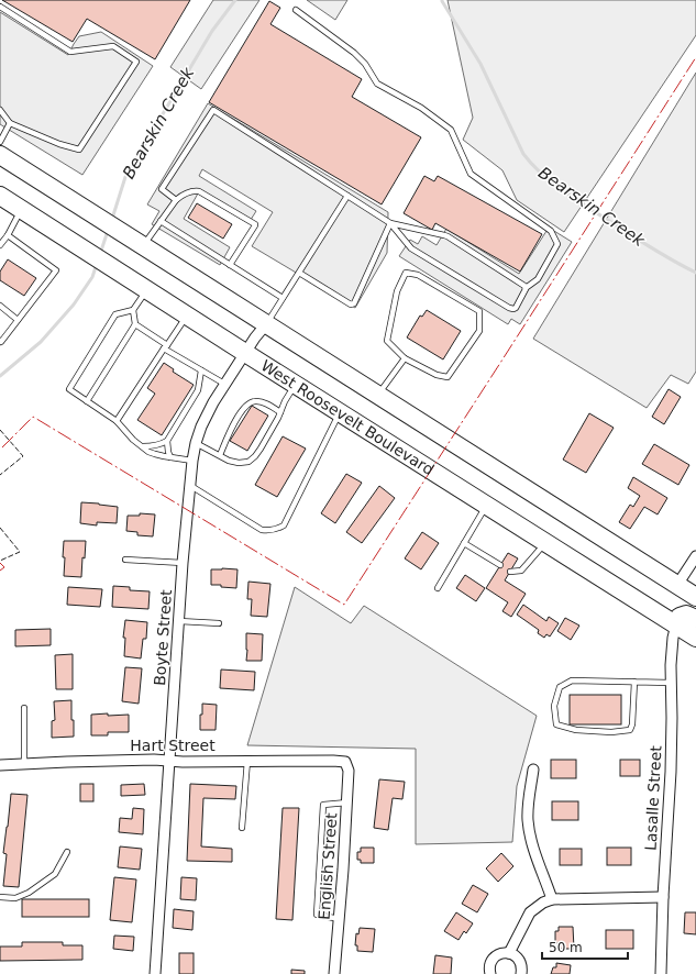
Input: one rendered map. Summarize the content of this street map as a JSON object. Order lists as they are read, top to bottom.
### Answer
{
  "streets": {
    "highway": ["West Roosevelt Boulevard"],
    "street": [
      "Boyte Street",
      "Hart Street",
      "Lasalle Street",
      "English Street"
    ]
  },
  "crossings": [
    ["West Roosevelt Boulevard", "Boyte Street"],
    ["West Roosevelt Boulevard", "Lasalle Street"],
    ["Boyte Street", "Hart Street"],
    ["Hart Street", "English Street"]
  ],
  "water": ["Bearskin Creek"],
  "scale_bar": "50 m"
}
